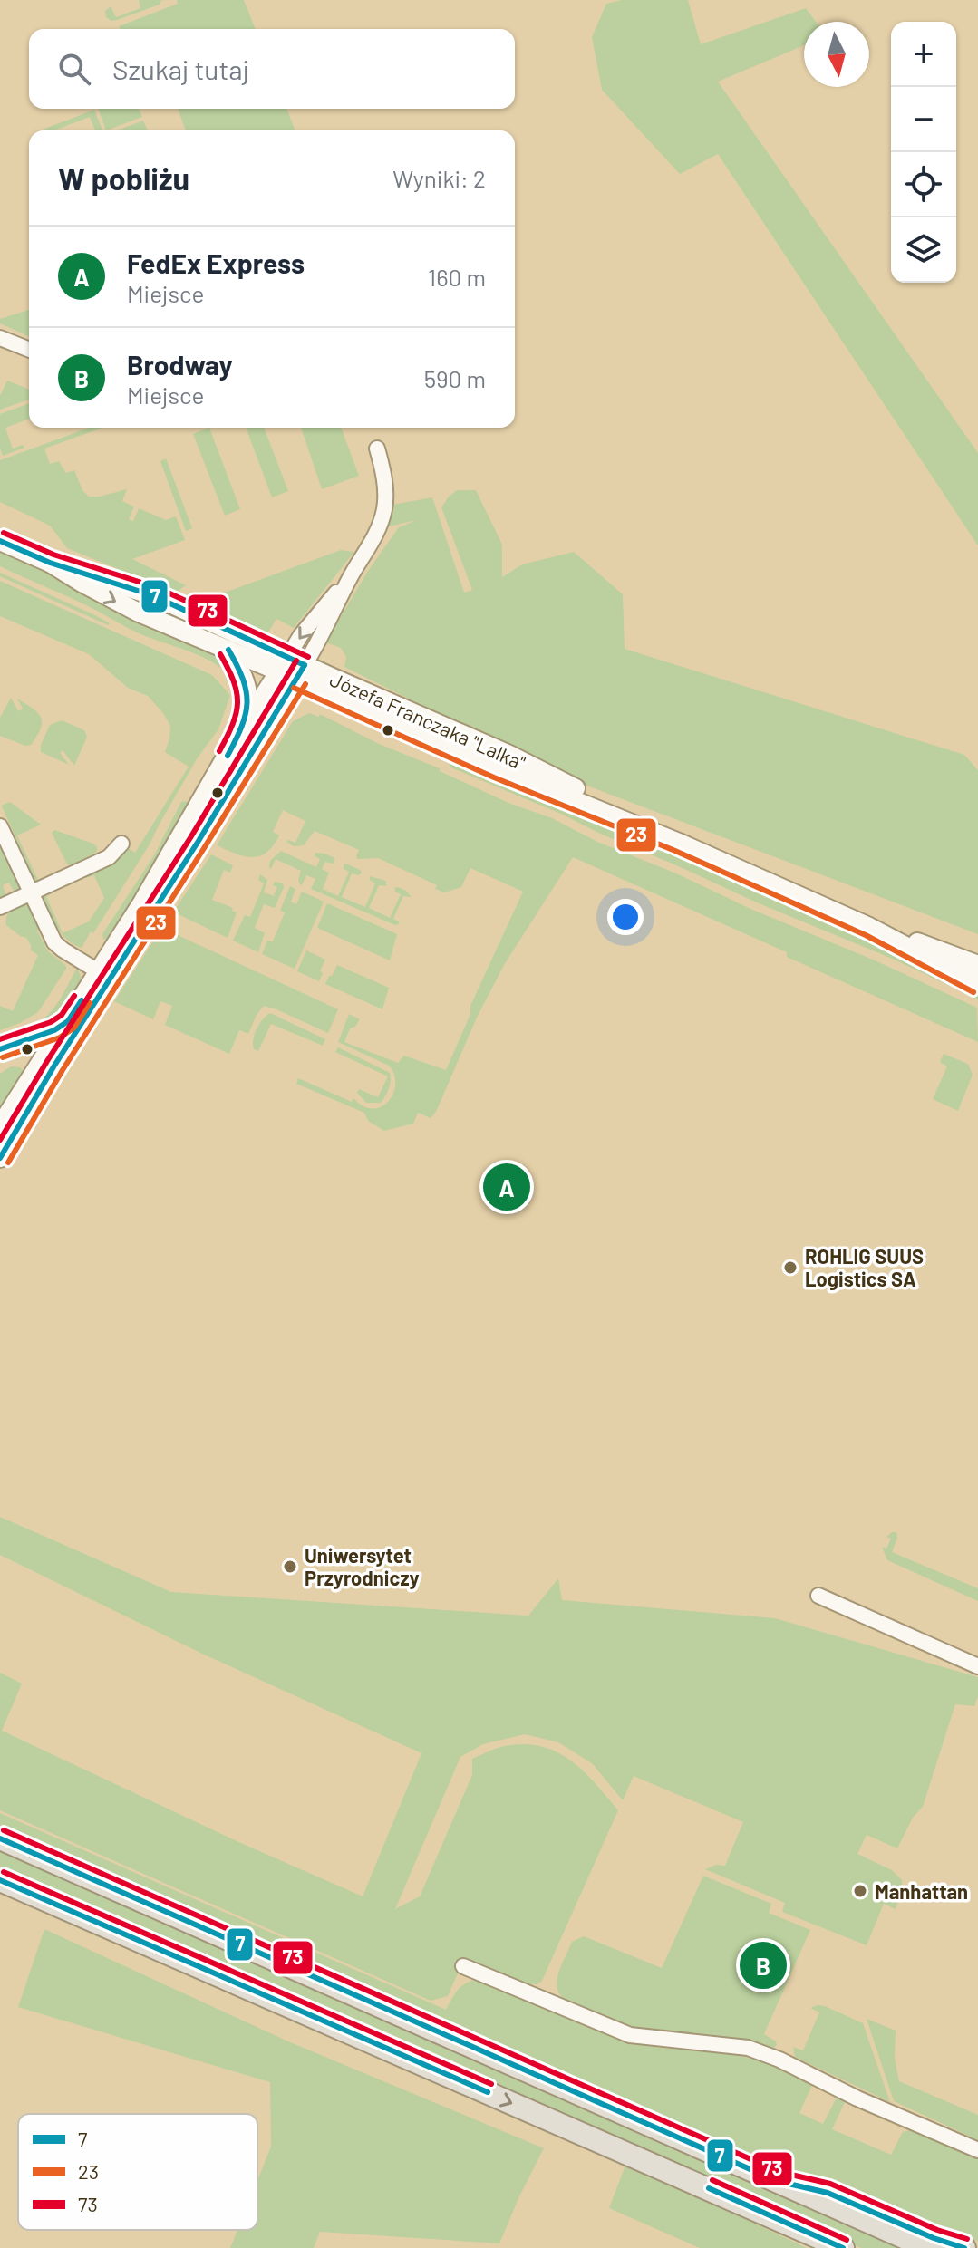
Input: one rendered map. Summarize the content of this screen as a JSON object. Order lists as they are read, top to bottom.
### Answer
{
  "streets": {
    "street": ["Józefa Franczaka \"Lalka\""]
  },
  "places": ["ROHLIG SUUS Logistics SA", "Uniwersytet Przyrodniczy", "Manhattan"],
  "lines": ["transit line 73", "transit line 7", "transit line 23"],
  "legend": ["7", "23", "73"],
  "north": "bottom",
  "page": {
    "map_buttons": ["+", "−"],
    "search": "Szukaj tutaj",
    "heading": ["W pobliżu", "Wyniki: 2"],
    "list": [
      {
        "mark": "A",
        "name": "FedEx Express",
        "note": "Miejsce",
        "value": "160 m"
      },
      {
        "mark": "B",
        "name": "Brodway",
        "note": "Miejsce",
        "value": "590 m"
      }
    ],
    "pins": ["A", "B"]
  }
}
